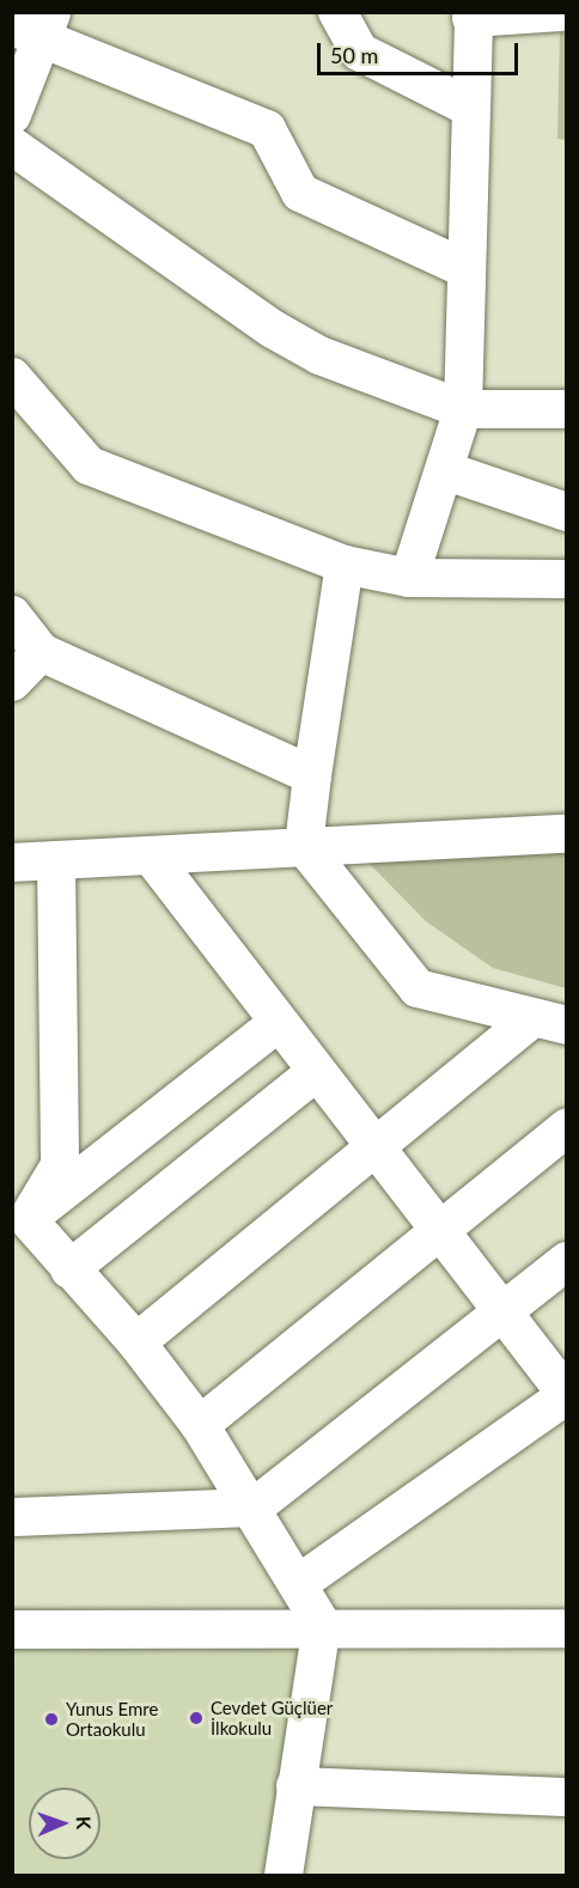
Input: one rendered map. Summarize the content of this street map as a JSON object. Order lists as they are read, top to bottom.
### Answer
{
  "places": ["Cevdet Güçlüer İlkokulu", "Yunus Emre Ortaokulu"],
  "scale_bar": "50 m",
  "north": "right"
}
